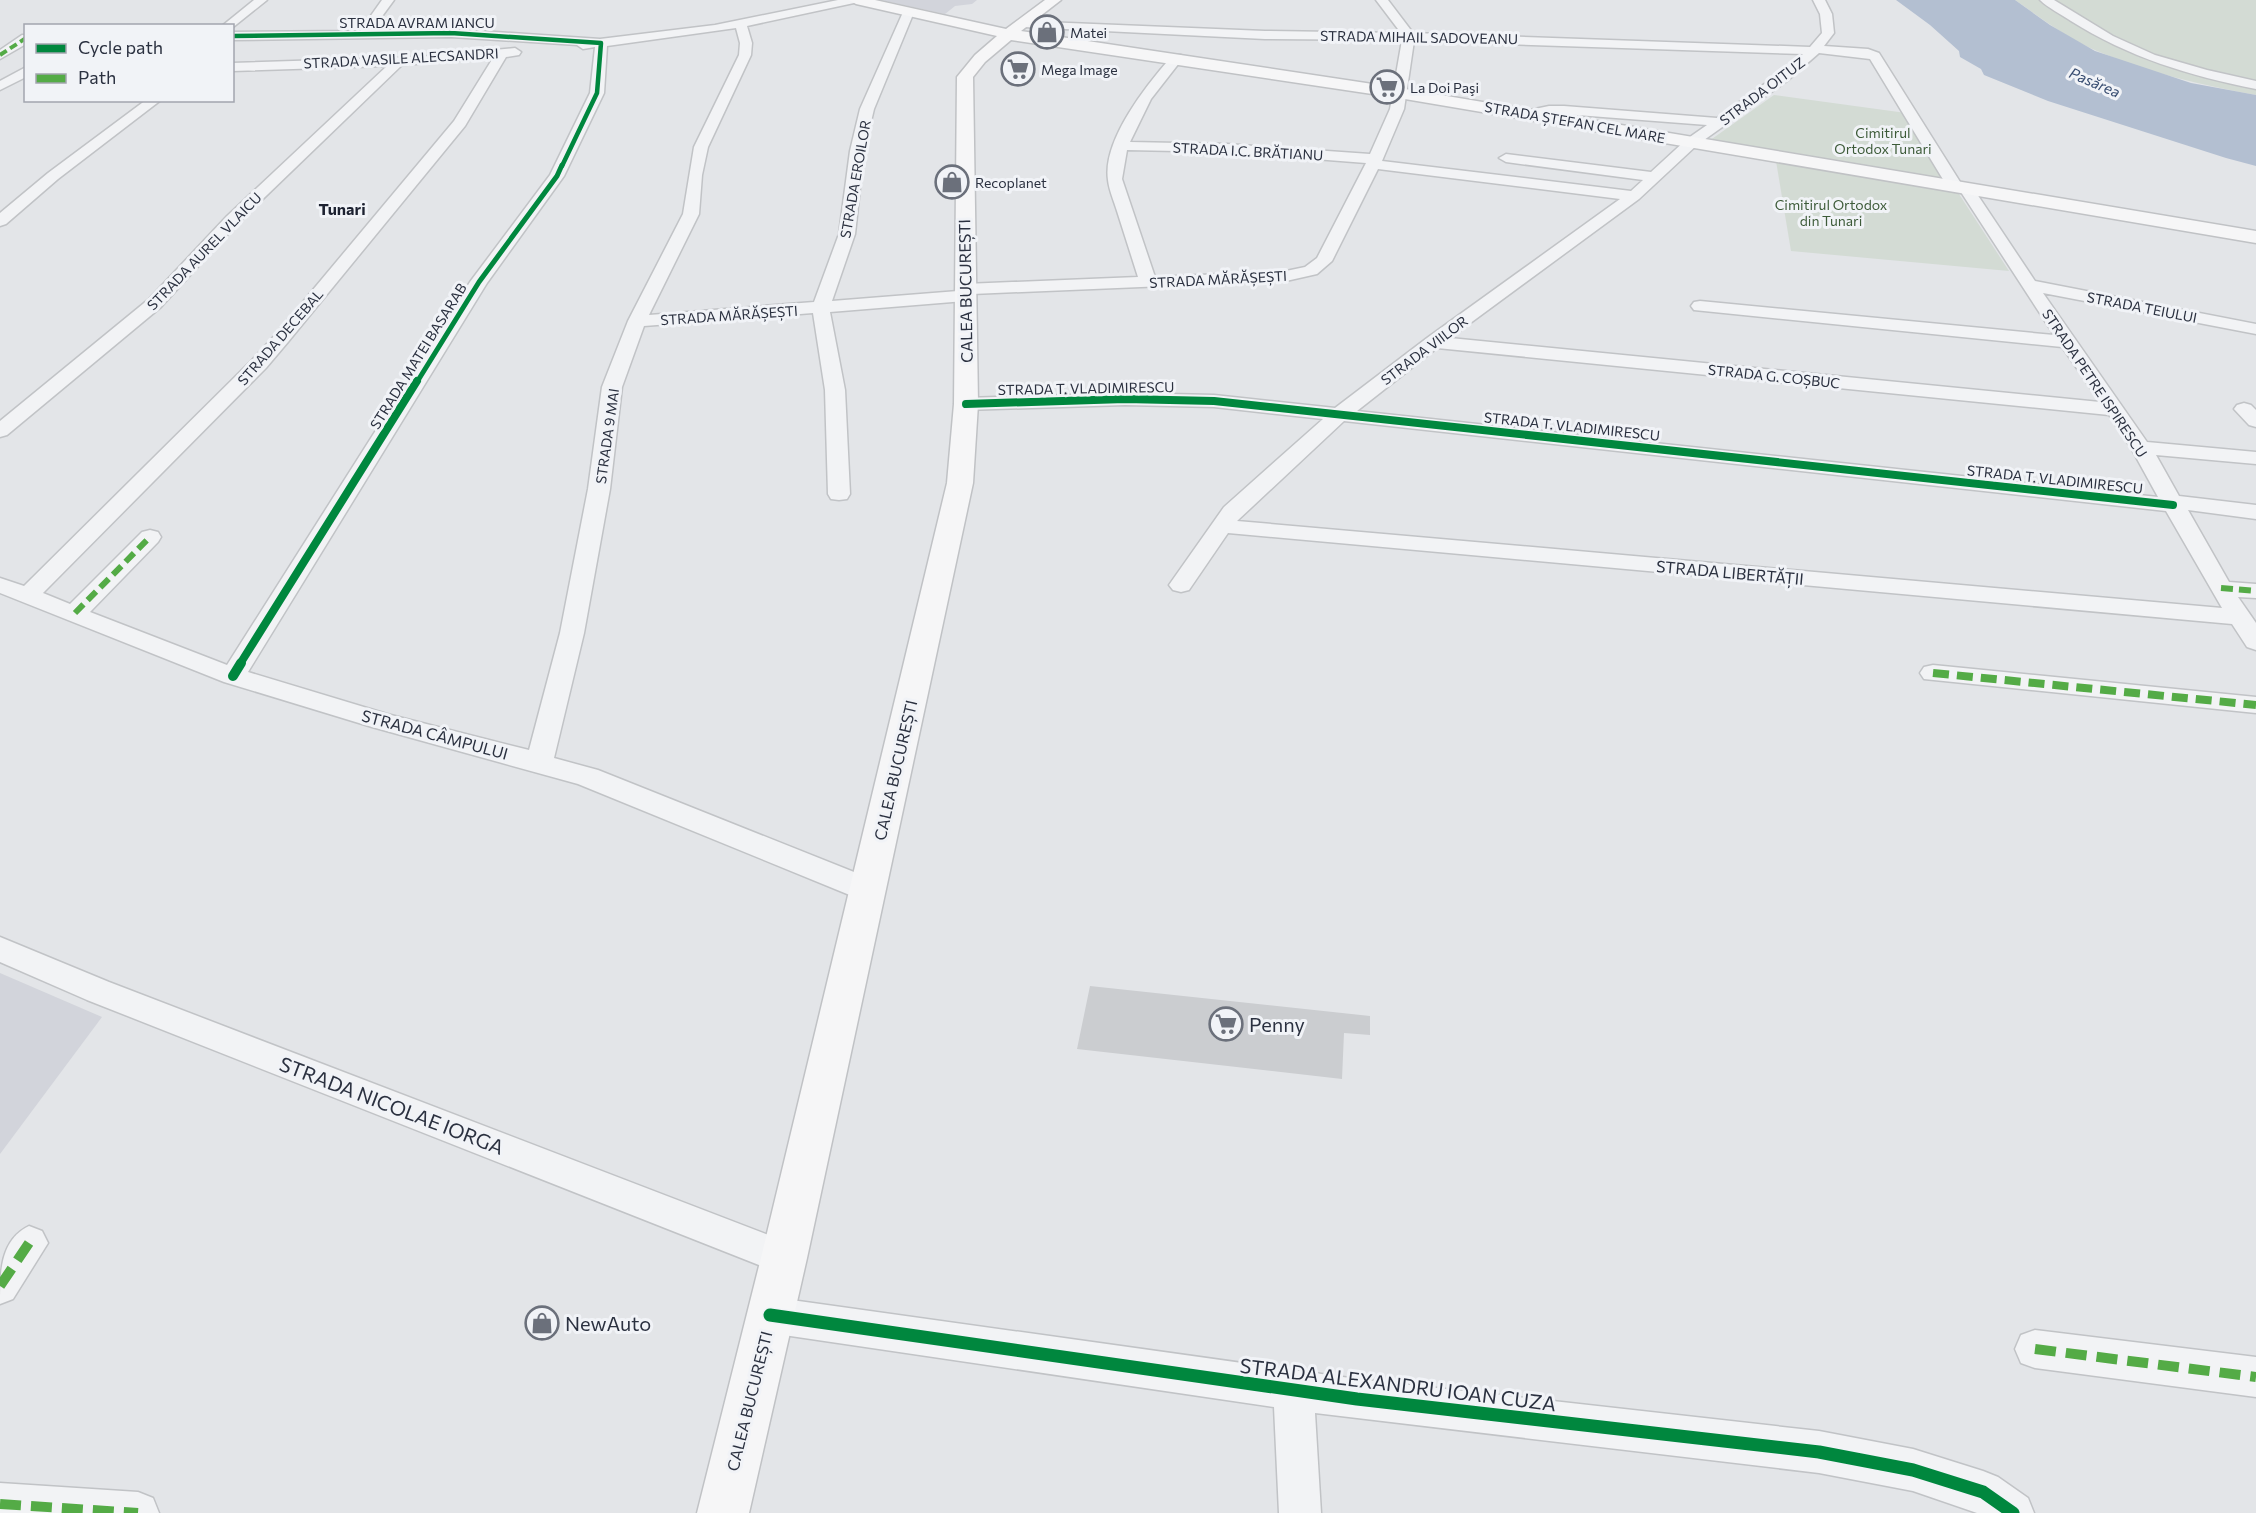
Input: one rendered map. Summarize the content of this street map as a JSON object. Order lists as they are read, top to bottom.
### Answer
{
  "streets": {
    "main road": ["STRADA ȘTEFAN CEL MARE", "CALEA BUCUREȘTI"],
    "street": [
      "STRADA AVRAM IANCU",
      "STRADA MIHAIL SADOVEANU",
      "STRADA VASILE ALECSANDRI",
      "STRADA OITUZ",
      "STRADA I.C. BRĂTIANU",
      "STRADA EROILOR",
      "STRADA AUREL VLAICU",
      "STRADA MĂRĂȘEȘTI",
      "STRADA TEIULUI",
      "STRADA DECEBAL",
      "STRADA VIILOR",
      "STRADA MATEI BASARAB",
      "STRADA G. COȘBUC",
      "STRADA PETRE ISPIRESCU",
      "STRADA T. VLADIMIRESCU",
      "STRADA 9 MAI",
      "STRADA LIBERTĂȚII",
      "STRADA CÂMPULUI",
      "STRADA NICOLAE IORGA",
      "STRADA ALEXANDRU IOAN CUZA"
    ]
  },
  "crossings": [
    ["STRADA AVRAM IANCU", "STRADA VASILE ALECSANDRI"],
    ["STRADA AVRAM IANCU", "STRADA MATEI BASARAB"],
    ["STRADA MIHAIL SADOVEANU", "STRADA OITUZ"],
    ["STRADA MIHAIL SADOVEANU", "STRADA ȘTEFAN CEL MARE"],
    ["STRADA MIHAIL SADOVEANU", "STRADA MĂRĂȘEȘTI"],
    ["STRADA MIHAIL SADOVEANU", "CALEA BUCUREȘTI"],
    ["STRADA MIHAIL SADOVEANU", "STRADA PETRE ISPIRESCU"],
    ["STRADA VASILE ALECSANDRI", "STRADA ȘTEFAN CEL MARE"],
    ["STRADA VASILE ALECSANDRI", "STRADA AUREL VLAICU"],
    ["STRADA VASILE ALECSANDRI", "STRADA DECEBAL"],
    ["STRADA VASILE ALECSANDRI", "STRADA MATEI BASARAB"],
    ["STRADA VASILE ALECSANDRI", "STRADA 9 MAI"],
    ["STRADA OITUZ", "STRADA ȘTEFAN CEL MARE"],
    ["STRADA OITUZ", "STRADA VIILOR"],
    ["STRADA ȘTEFAN CEL MARE", "STRADA EROILOR"],
    ["STRADA ȘTEFAN CEL MARE", "STRADA MĂRĂȘEȘTI"],
    ["STRADA ȘTEFAN CEL MARE", "CALEA BUCUREȘTI"],
    ["STRADA ȘTEFAN CEL MARE", "STRADA VIILOR"],
    ["STRADA ȘTEFAN CEL MARE", "STRADA PETRE ISPIRESCU"],
    ["STRADA I.C. BRĂTIANU", "STRADA MĂRĂȘEȘTI"],
    ["STRADA I.C. BRĂTIANU", "STRADA VIILOR"],
    ["STRADA EROILOR", "STRADA MĂRĂȘEȘTI"],
    ["STRADA MĂRĂȘEȘTI", "CALEA BUCUREȘTI"],
    ["STRADA MĂRĂȘEȘTI", "STRADA 9 MAI"],
    ["CALEA BUCUREȘTI", "STRADA T. VLADIMIRESCU"],
    ["CALEA BUCUREȘTI", "STRADA CÂMPULUI"],
    ["CALEA BUCUREȘTI", "STRADA NICOLAE IORGA"],
    ["CALEA BUCUREȘTI", "STRADA ALEXANDRU IOAN CUZA"],
    ["STRADA TEIULUI", "STRADA PETRE ISPIRESCU"],
    ["STRADA DECEBAL", "STRADA CÂMPULUI"],
    ["STRADA VIILOR", "STRADA G. COȘBUC"],
    ["STRADA VIILOR", "STRADA T. VLADIMIRESCU"],
    ["STRADA VIILOR", "STRADA LIBERTĂȚII"],
    ["STRADA MATEI BASARAB", "STRADA CÂMPULUI"],
    ["STRADA G. COȘBUC", "STRADA PETRE ISPIRESCU"],
    ["STRADA PETRE ISPIRESCU", "STRADA T. VLADIMIRESCU"],
    ["STRADA PETRE ISPIRESCU", "STRADA LIBERTĂȚII"],
    ["STRADA 9 MAI", "STRADA CÂMPULUI"]
  ],
  "districts": ["Tunari"],
  "water": ["Pasărea"],
  "parks": ["Cimitirul Ortodox Tunari", "Cimitirul Ortodox din Tunari"],
  "places": {
    "shop": ["Matei", "Recoplanet", "NewAuto"],
    "supermarket": ["Mega Image", "La Doi Paşi", "Penny"]
  },
  "legend": ["Cycle path", "Path"]
}
